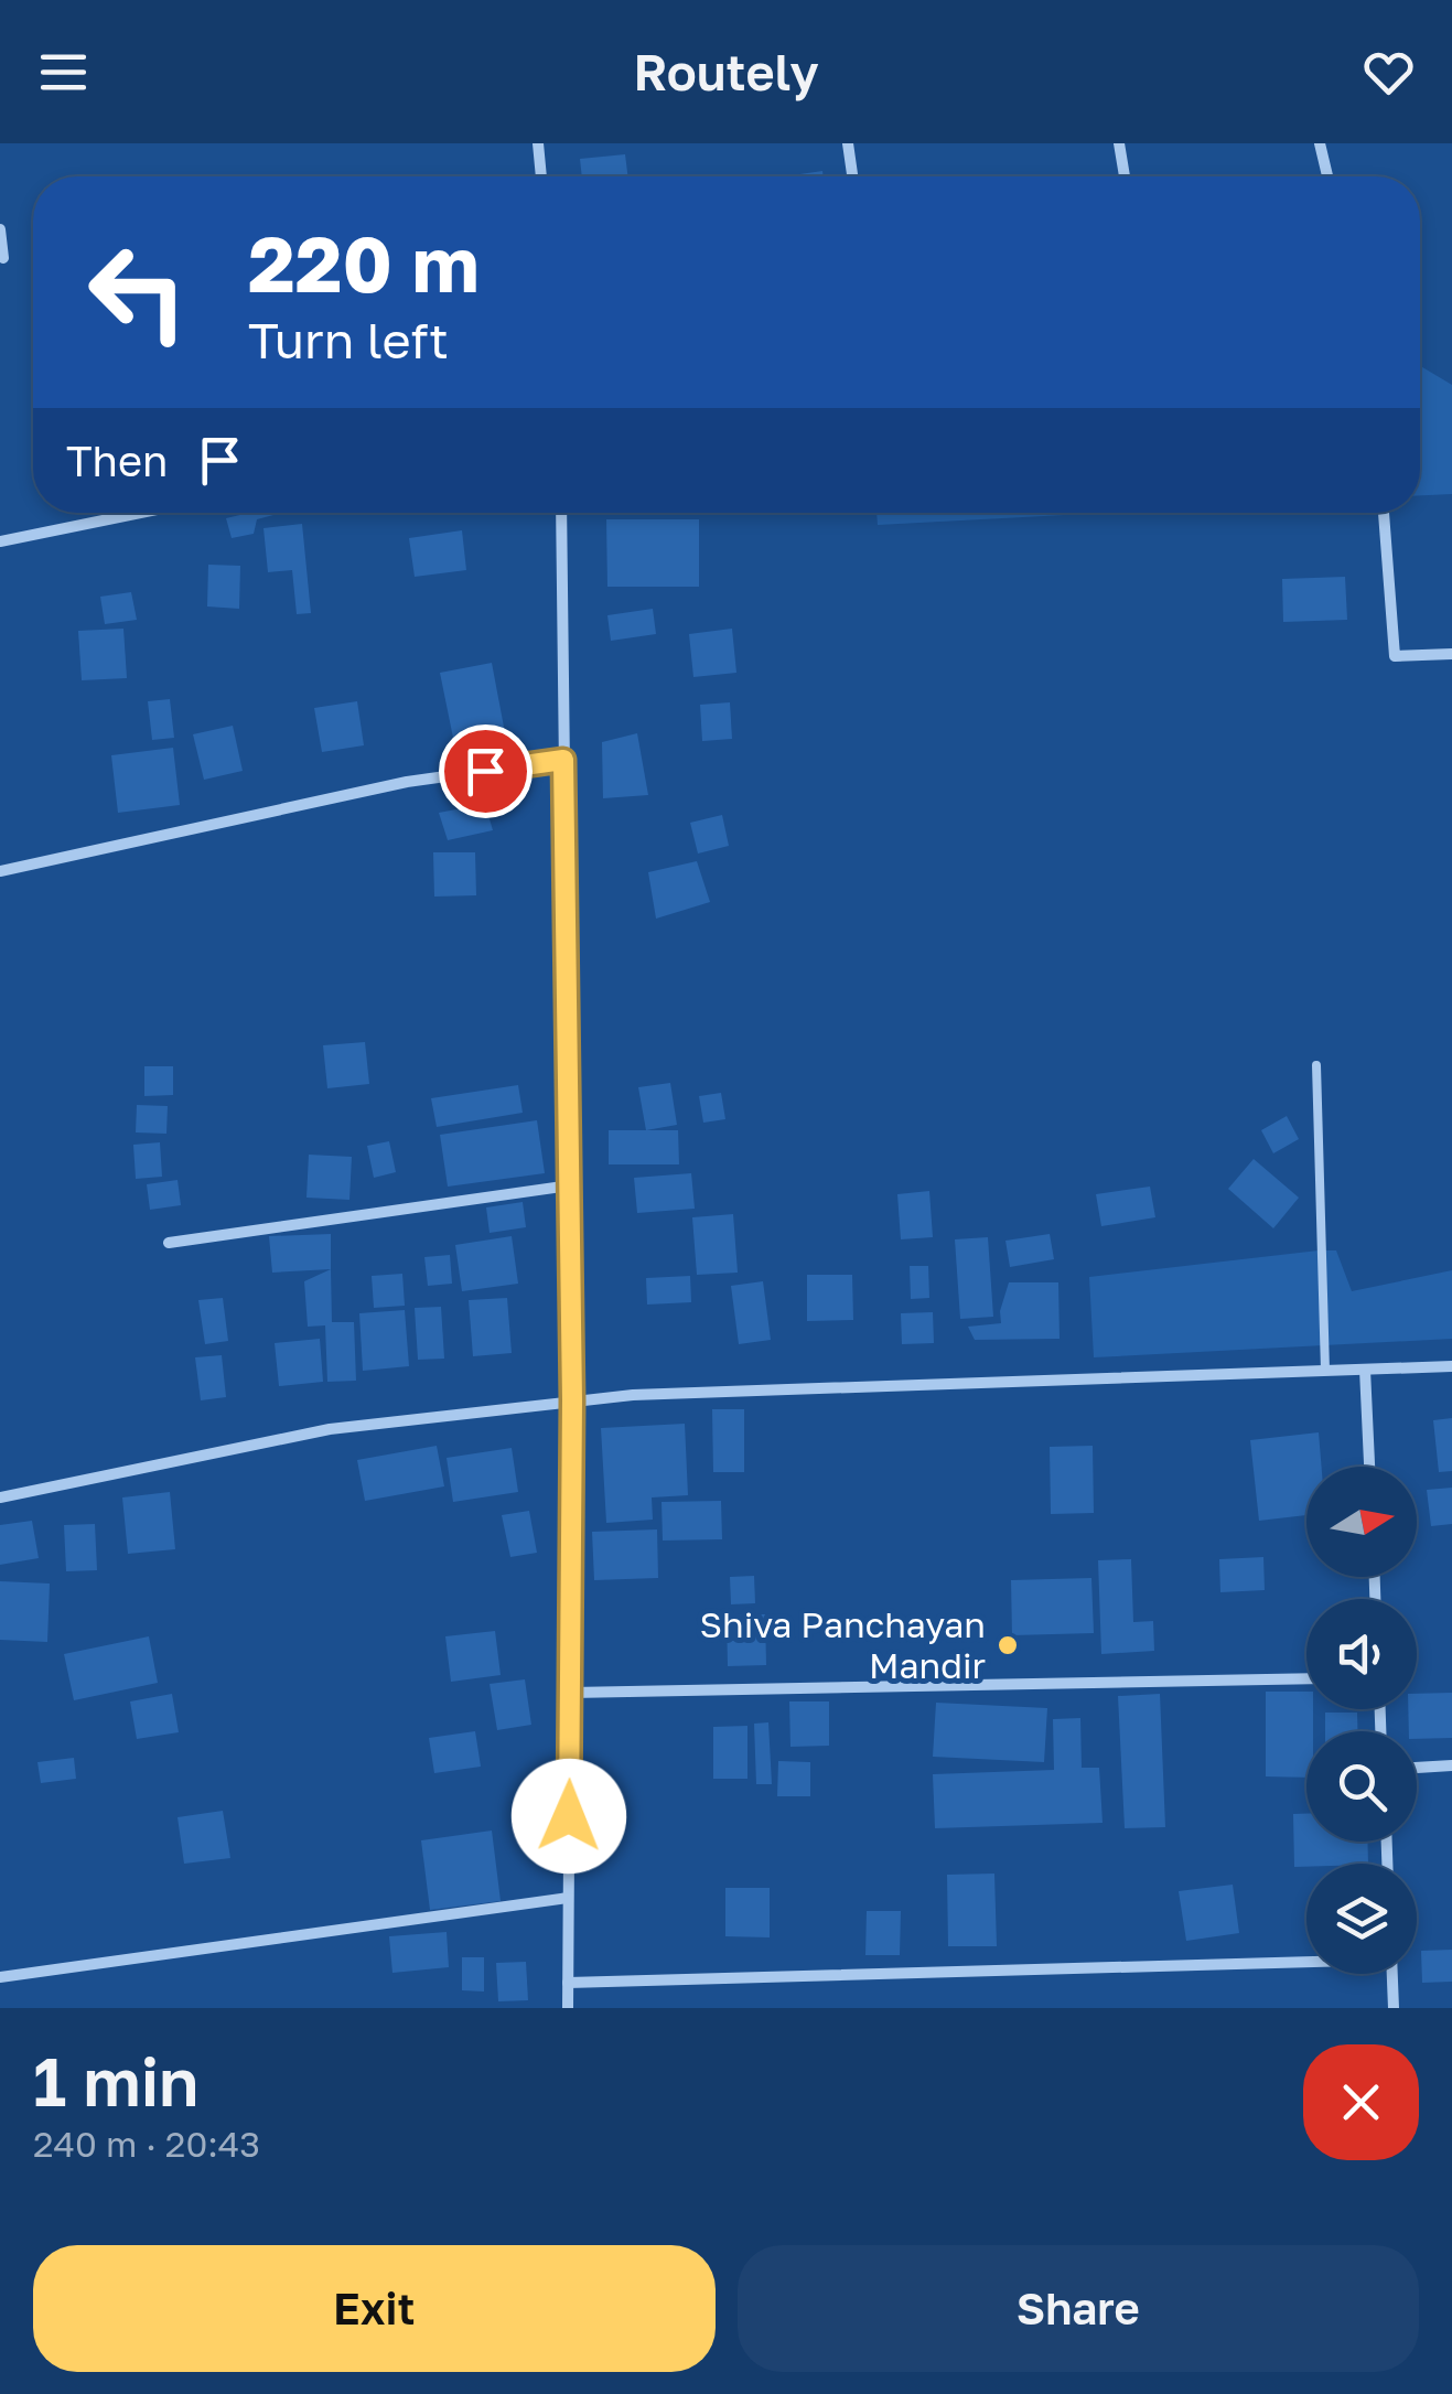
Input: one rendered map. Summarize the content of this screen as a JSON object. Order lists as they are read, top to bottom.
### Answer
{
  "places": ["Shiva Panchayan Mandir"],
  "north": "right",
  "page": {
    "header": "Routely",
    "turn": ["220 m", "Turn left"],
    "then": "Then",
    "heading": ["1 min", "240 m · 20:43"],
    "buttons": ["Exit", "Share"]
  }
}
